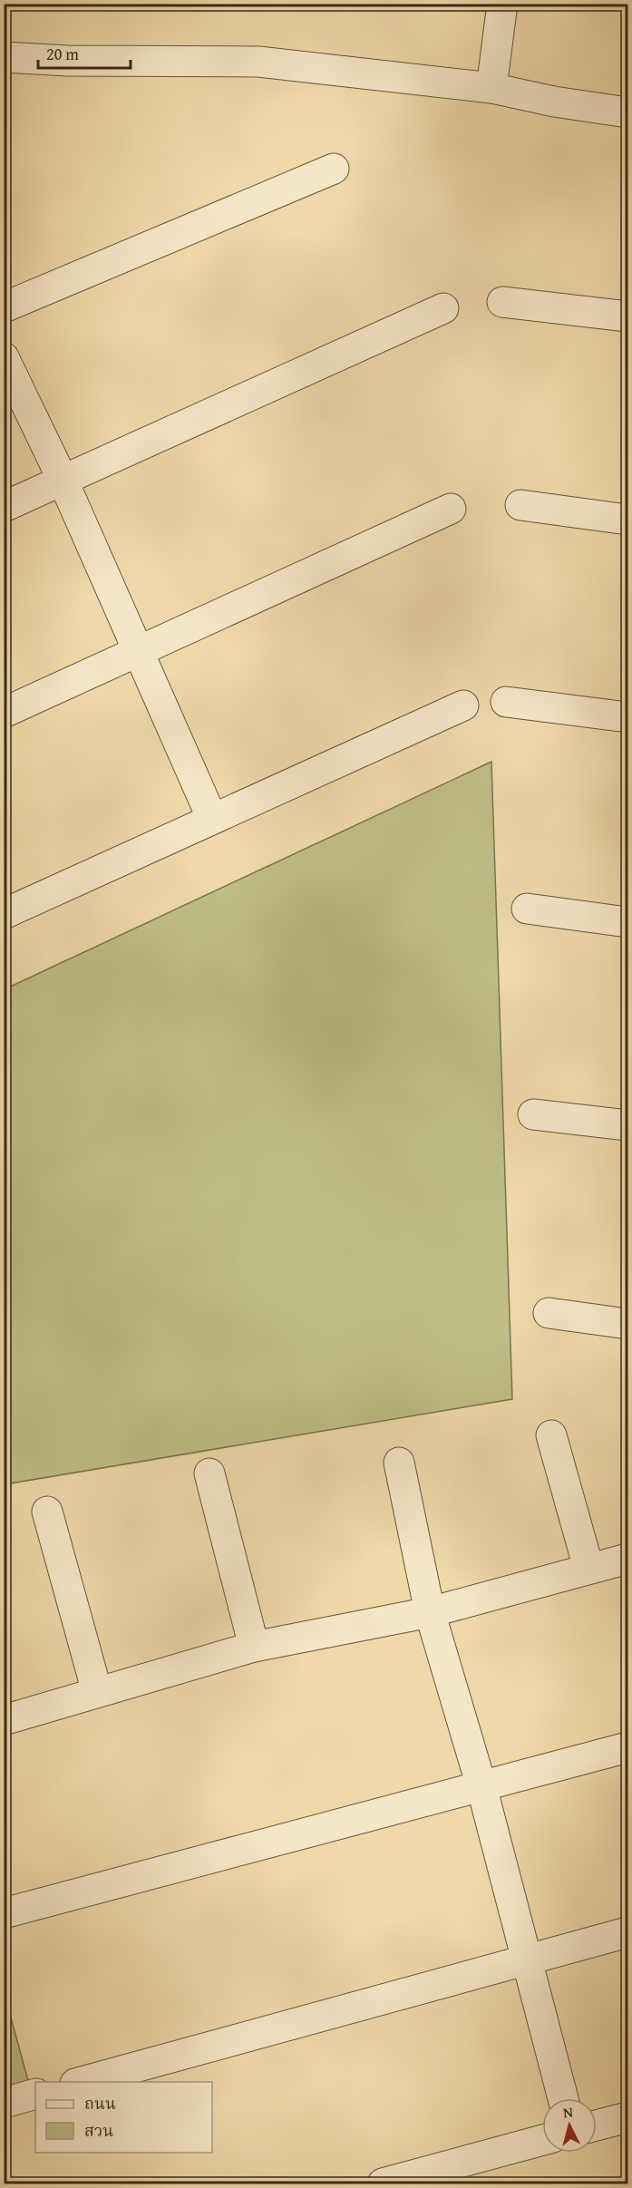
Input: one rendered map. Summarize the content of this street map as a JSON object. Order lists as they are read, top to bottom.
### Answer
{
  "legend": ["ถนน", "สวน"],
  "scale_bar": "20 m",
  "north": "top"
}
